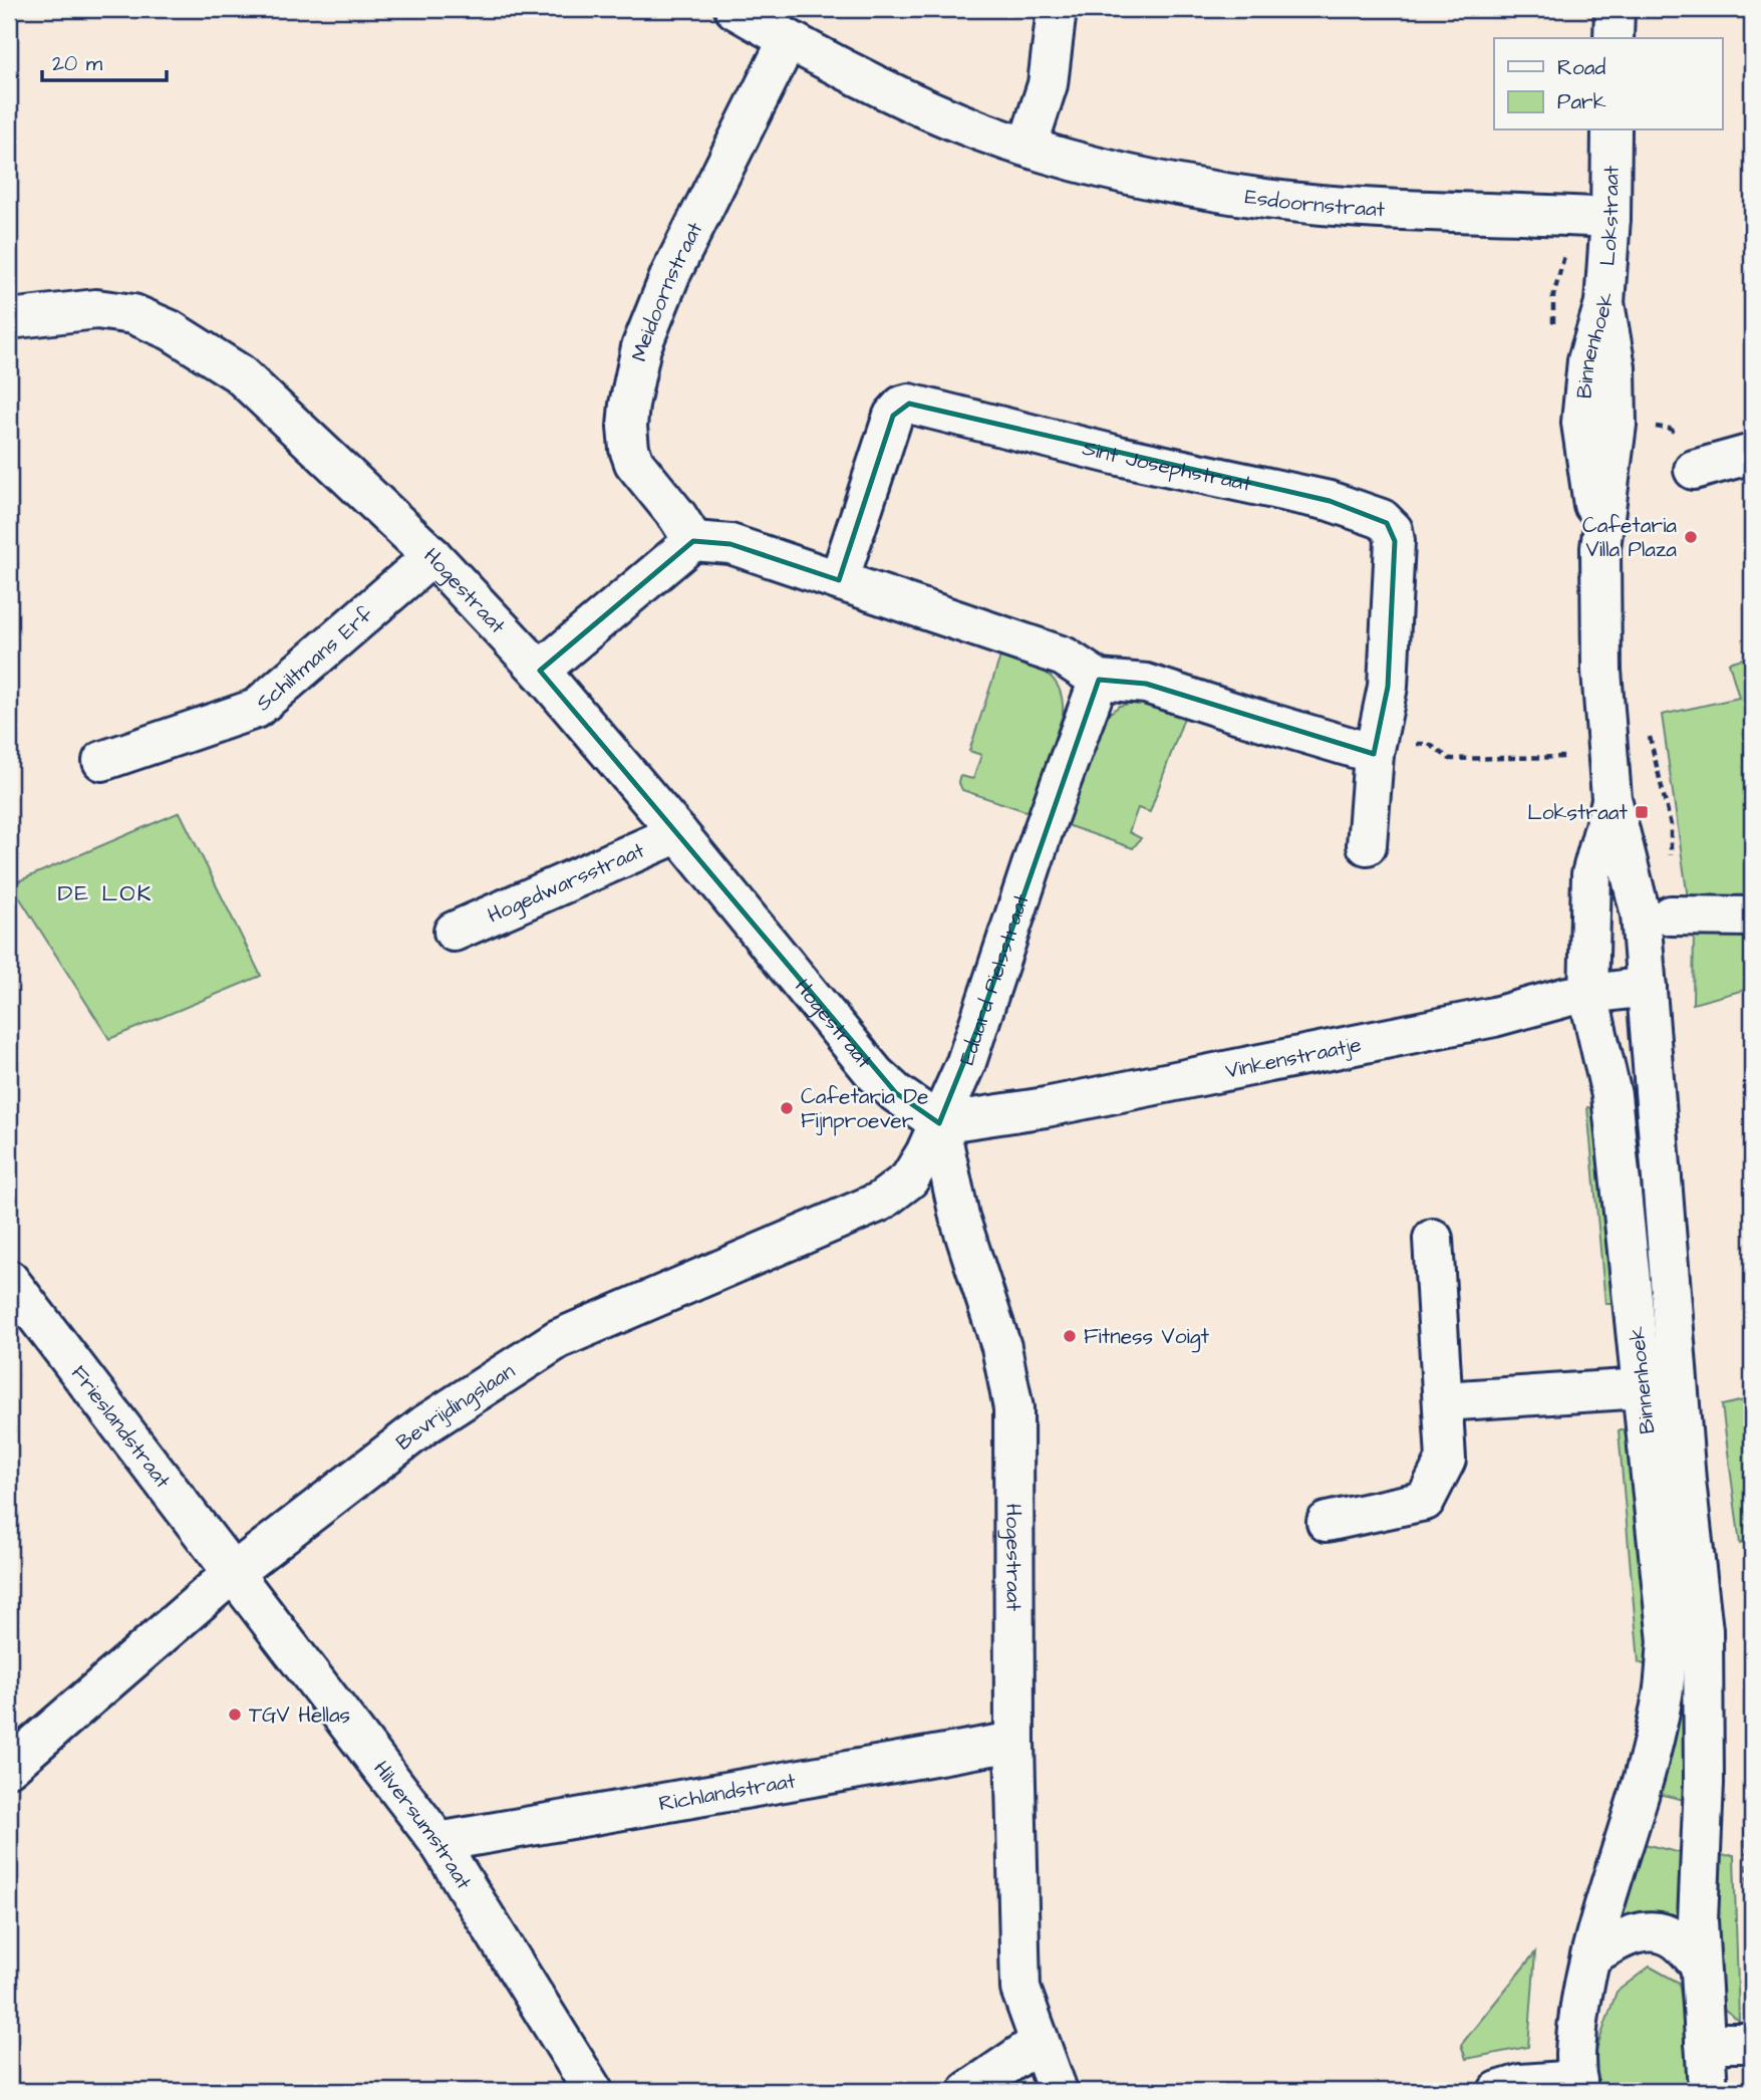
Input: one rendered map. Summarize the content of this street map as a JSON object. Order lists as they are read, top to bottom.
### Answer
{
  "streets": {
    "street": [
      "Esdoornstraat",
      "Lokstraat",
      "Meidoornstraat",
      "Binnenhoek",
      "Sint Josephstraat",
      "Hogestraat",
      "Schiltmans Erf",
      "Hogedwarsstraat",
      "Eduard Pielsstraat",
      "Vinkenstraatje",
      "Bevrijdingslaan",
      "Frieslandstraat",
      "Richlandstraat",
      "Hilversumstraat"
    ]
  },
  "crossings": [
    ["Esdoornstraat", "Lokstraat"],
    ["Esdoornstraat", "Meidoornstraat"],
    ["Lokstraat", "Binnenhoek"],
    ["Binnenhoek", "Vinkenstraatje"],
    ["Hogestraat", "Schiltmans Erf"],
    ["Hogestraat", "Hogedwarsstraat"],
    ["Hogestraat", "Eduard Pielsstraat"],
    ["Hogestraat", "Vinkenstraatje"],
    ["Hogestraat", "Bevrijdingslaan"],
    ["Hogestraat", "Richlandstraat"],
    ["Eduard Pielsstraat", "Vinkenstraatje"],
    ["Eduard Pielsstraat", "Bevrijdingslaan"],
    ["Vinkenstraatje", "Bevrijdingslaan"],
    ["Bevrijdingslaan", "Frieslandstraat"],
    ["Bevrijdingslaan", "Hilversumstraat"],
    ["Frieslandstraat", "Hilversumstraat"],
    ["Richlandstraat", "Hilversumstraat"]
  ],
  "districts": ["DE LOK"],
  "places": {
    "other": [
      "Cafetaria Villa Plaza",
      "Cafetaria De Fijnproever",
      "Fitness Voigt",
      "TGV Hellas"
    ],
    "transit": ["Lokstraat"]
  },
  "legend": ["Road", "Park"],
  "scale_bar": "20 m"
}
